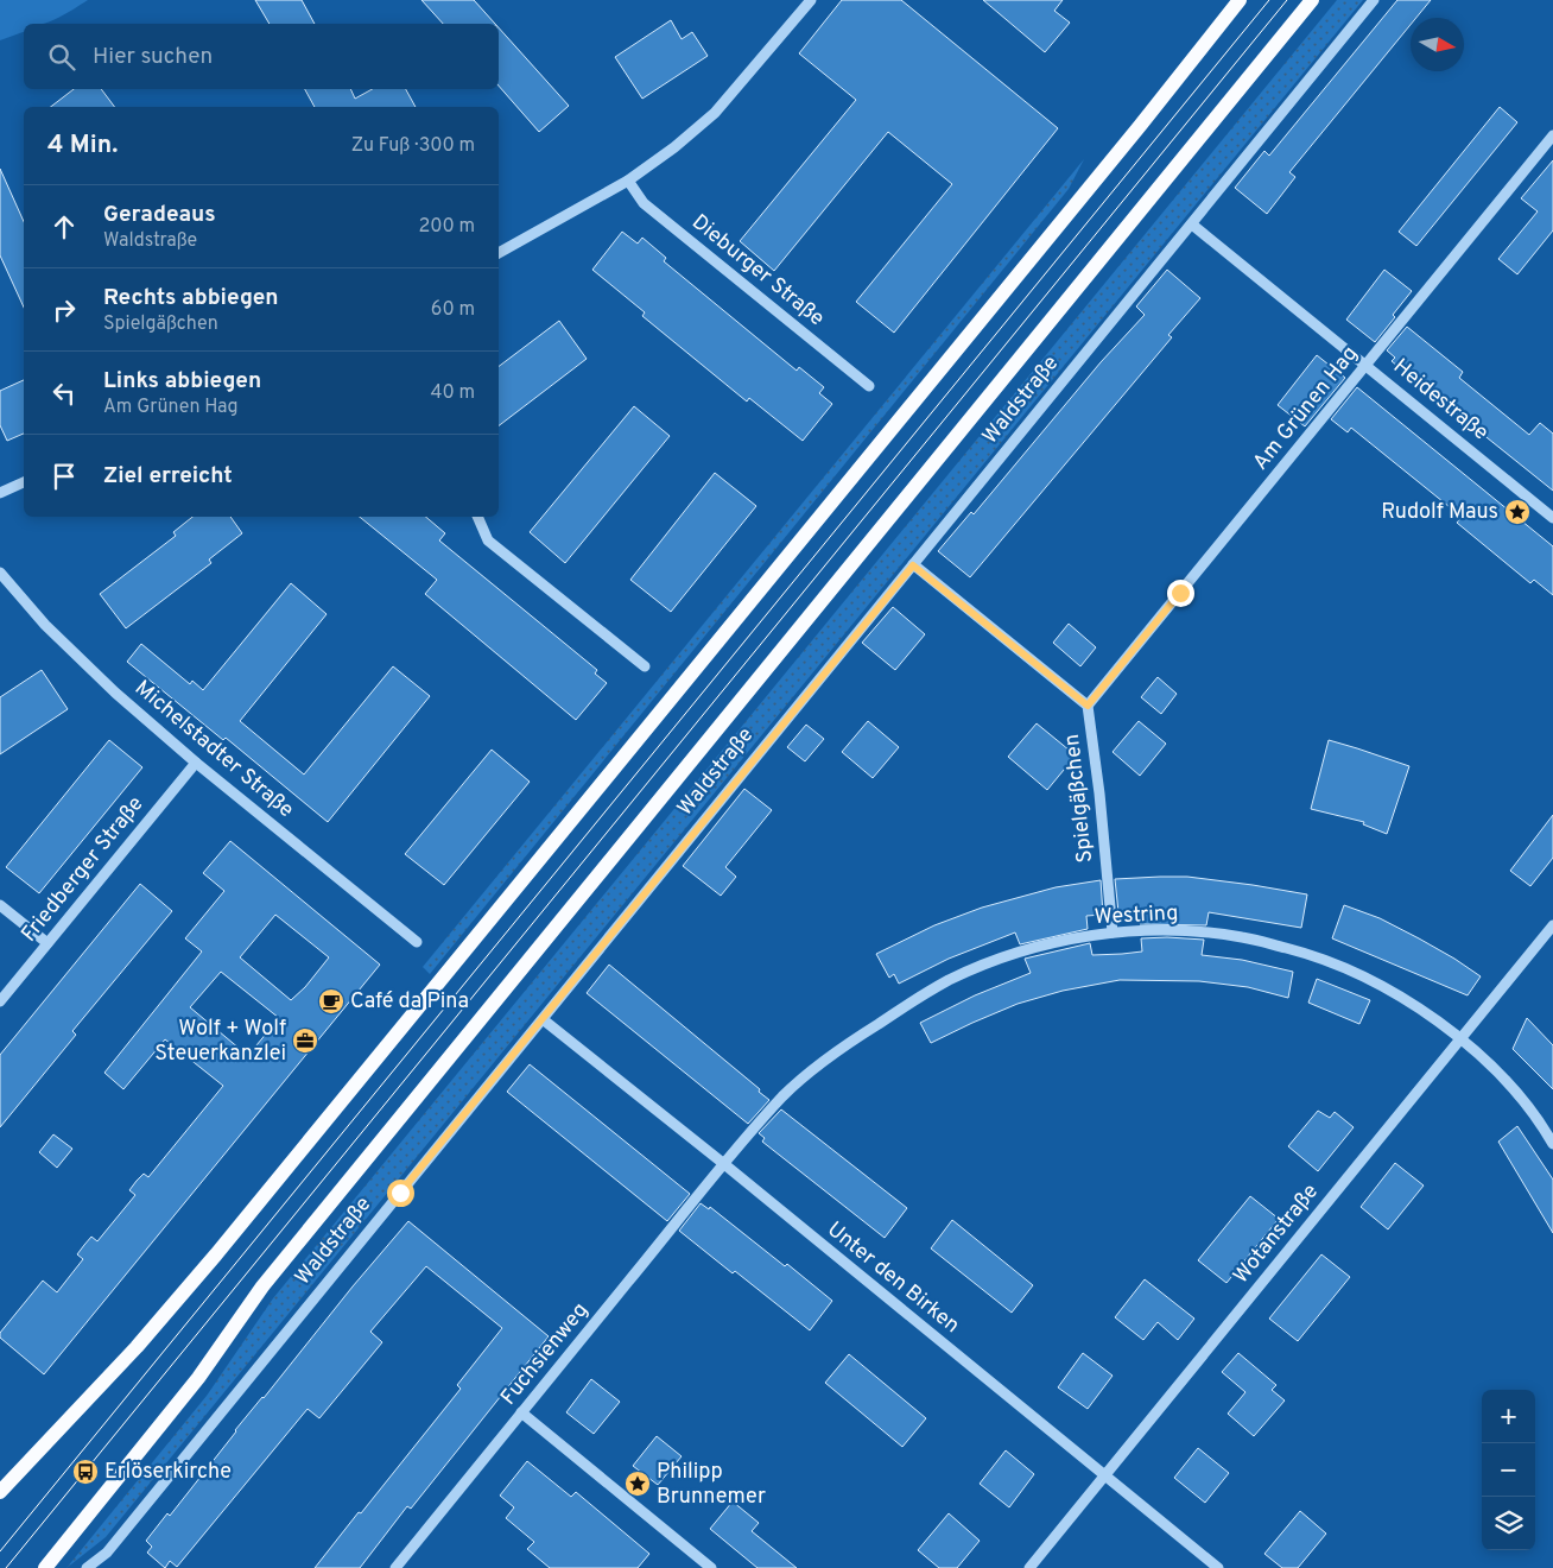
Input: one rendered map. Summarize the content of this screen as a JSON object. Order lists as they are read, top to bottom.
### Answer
{
  "streets": {
    "main road": ["Waldstraße"],
    "street": [
      "Dieburger Straße",
      "Heidestraße",
      "Am Grünen Hag",
      "Michelstadter Straße",
      "Spielgäßchen",
      "Friedberger Straße",
      "Westring",
      "Wotanstraße",
      "Unter den Birken",
      "Fuchsienweg"
    ]
  },
  "crossings": [
    ["Waldstraße", "Heidestraße"],
    ["Waldstraße", "Spielgäßchen"],
    ["Waldstraße", "Unter den Birken"],
    ["Heidestraße", "Am Grünen Hag"],
    ["Am Grünen Hag", "Spielgäßchen"],
    ["Michelstadter Straße", "Friedberger Straße"],
    ["Spielgäßchen", "Westring"],
    ["Westring", "Wotanstraße"],
    ["Westring", "Unter den Birken"],
    ["Westring", "Fuchsienweg"],
    ["Wotanstraße", "Unter den Birken"],
    ["Unter den Birken", "Fuchsienweg"]
  ],
  "places": {
    "place": ["Rudolf Maus", "Philipp Brunnemer"],
    "cafe": ["Café da Pina"],
    "office": ["Wolf + Wolf Steuerkanzlei"],
    "bus stop": ["Erlöserkirche"]
  },
  "north": "right",
  "page": {
    "search": "Hier suchen",
    "heading": ["4 Min.", "Zu Fuß · 300 m"],
    "list": [
      ["Geradeaus", "Waldstraße", "200 m"],
      ["Rechts abbiegen", "Spielgäßchen", "60 m"],
      ["Links abbiegen", "Am Grünen Hag", "40 m"],
      "Ziel erreicht"
    ],
    "map_buttons": ["+", "−"]
  }
}
